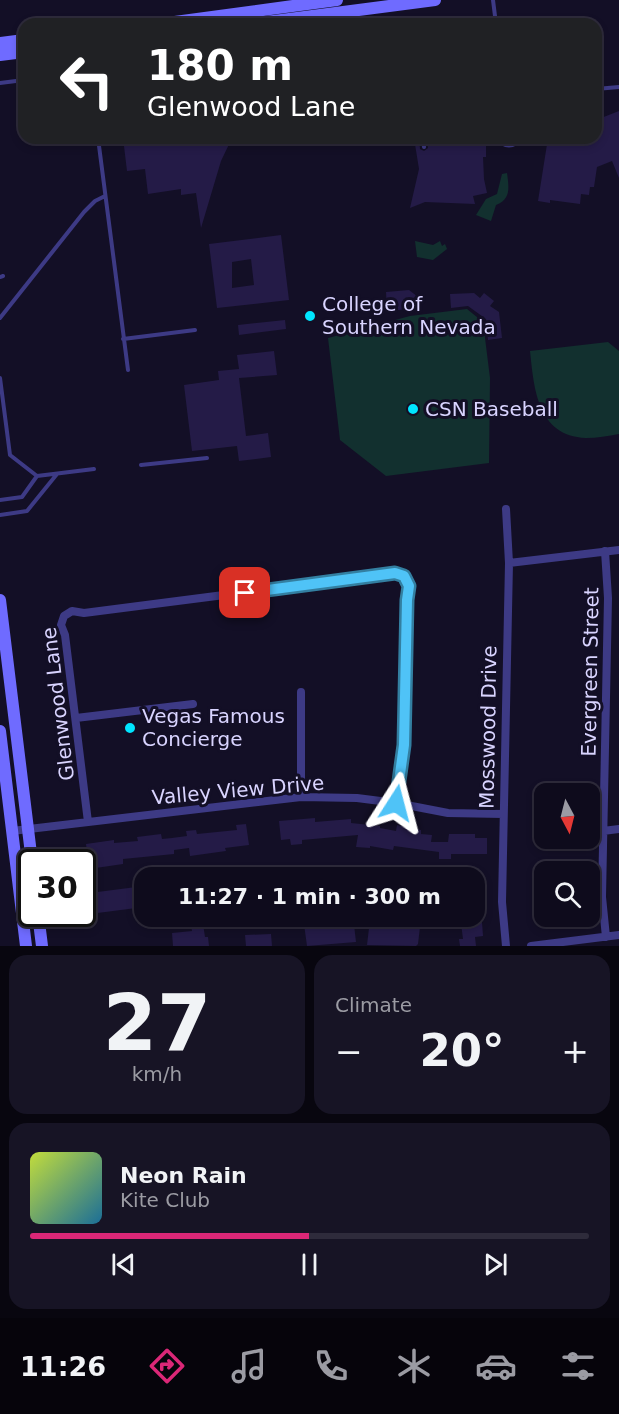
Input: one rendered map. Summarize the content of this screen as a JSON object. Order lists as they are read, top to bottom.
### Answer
{
  "streets": {
    "street": [
      "Evergreen Street",
      "Glenwood Lane",
      "Mosswood Drive",
      "Valley View Drive"
    ]
  },
  "crossings": [
    ["Glenwood Lane", "Valley View Drive"],
    ["Mosswood Drive", "Valley View Drive"]
  ],
  "places": ["College of Southern Nevada", "CSN Baseball", "Vegas Famous Concierge"],
  "north": "bottom",
  "page": {
    "turn": ["180 m", "Glenwood Lane"],
    "limit": "30",
    "trip": "11:27 · 1 min · 300 m",
    "tile": [
      ["27", "km/h"],
      "Climate"
    ],
    "heat": ["−", "20°", "+"],
    "song": ["Neon Rain", "Kite Club"],
    "tabs": "11:26"
  }
}
